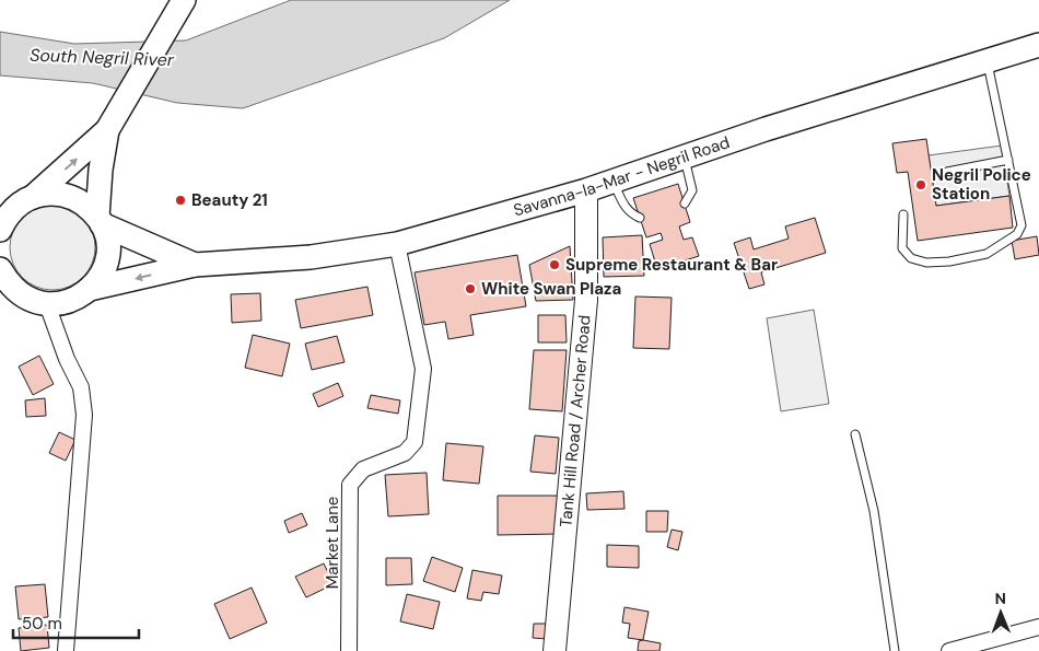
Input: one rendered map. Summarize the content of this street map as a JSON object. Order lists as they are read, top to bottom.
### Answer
{
  "streets": {
    "main road": ["Savanna-la-Mar - Negril Road"],
    "street": ["Tank Hill Road / Archer Road", "Market Lane"]
  },
  "crossings": [
    ["Savanna-la-Mar - Negril Road", "Tank Hill Road / Archer Road"],
    ["Savanna-la-Mar - Negril Road", "Market Lane"]
  ],
  "water": ["South Negril River"],
  "places": [
    "Negril Police Station",
    "Beauty 21",
    "Supreme Restaurant & Bar",
    "White Swan Plaza"
  ],
  "scale_bar": "50 m",
  "north": "top"
}
